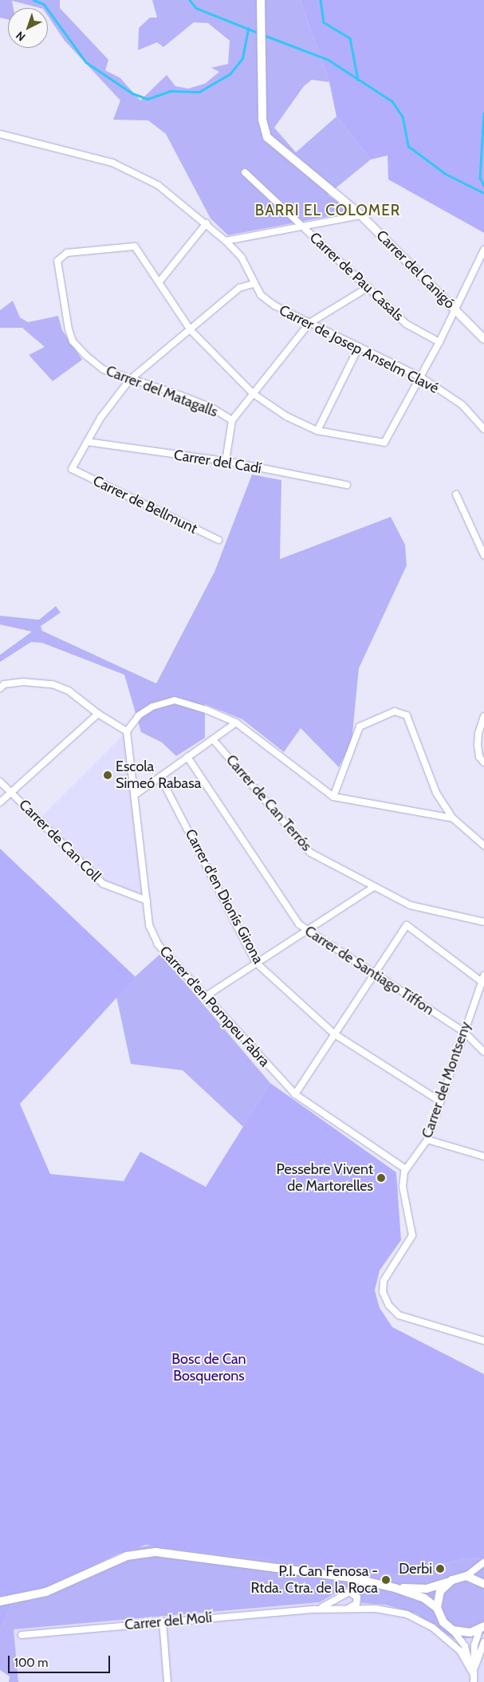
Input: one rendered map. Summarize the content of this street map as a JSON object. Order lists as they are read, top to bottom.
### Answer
{
  "streets": {
    "street": [
      "Carrer del Canigó",
      "Carrer de Pau Casals",
      "Carrer de Josep Anselm Clavé",
      "Carrer del Matagalls",
      "Carrer del Cadí",
      "Carrer de Bellmunt",
      "Carrer de Can Terrós",
      "Carrer de Can Coll",
      "Carrer d'en Dionís Girona",
      "Carrer de Santiago Tiffon",
      "Carrer d'en Pompeu Fabra",
      "Carrer del Montseny",
      "Carrer del Molí"
    ]
  },
  "crossings": [
    ["Carrer del Cadí", "Carrer de Bellmunt"],
    ["Carrer de Can Coll", "Carrer d'en Pompeu Fabra"],
    ["Carrer d'en Dionís Girona", "Carrer del Montseny"],
    ["Carrer de Santiago Tiffon", "Carrer del Montseny"],
    ["Carrer d'en Pompeu Fabra", "Carrer del Montseny"]
  ],
  "districts": ["BARRI EL COLOMER"],
  "parks": ["Bosc de Can Bosquerons"],
  "places": [
    "Escola Simeó Rabasa",
    "Pessebre Vivent de Martorelles",
    "Derbi",
    "P.I. Can Fenosa - Rtda. Ctra. de la Roca"
  ],
  "scale_bar": "100 m",
  "north": "bottom left"
}
